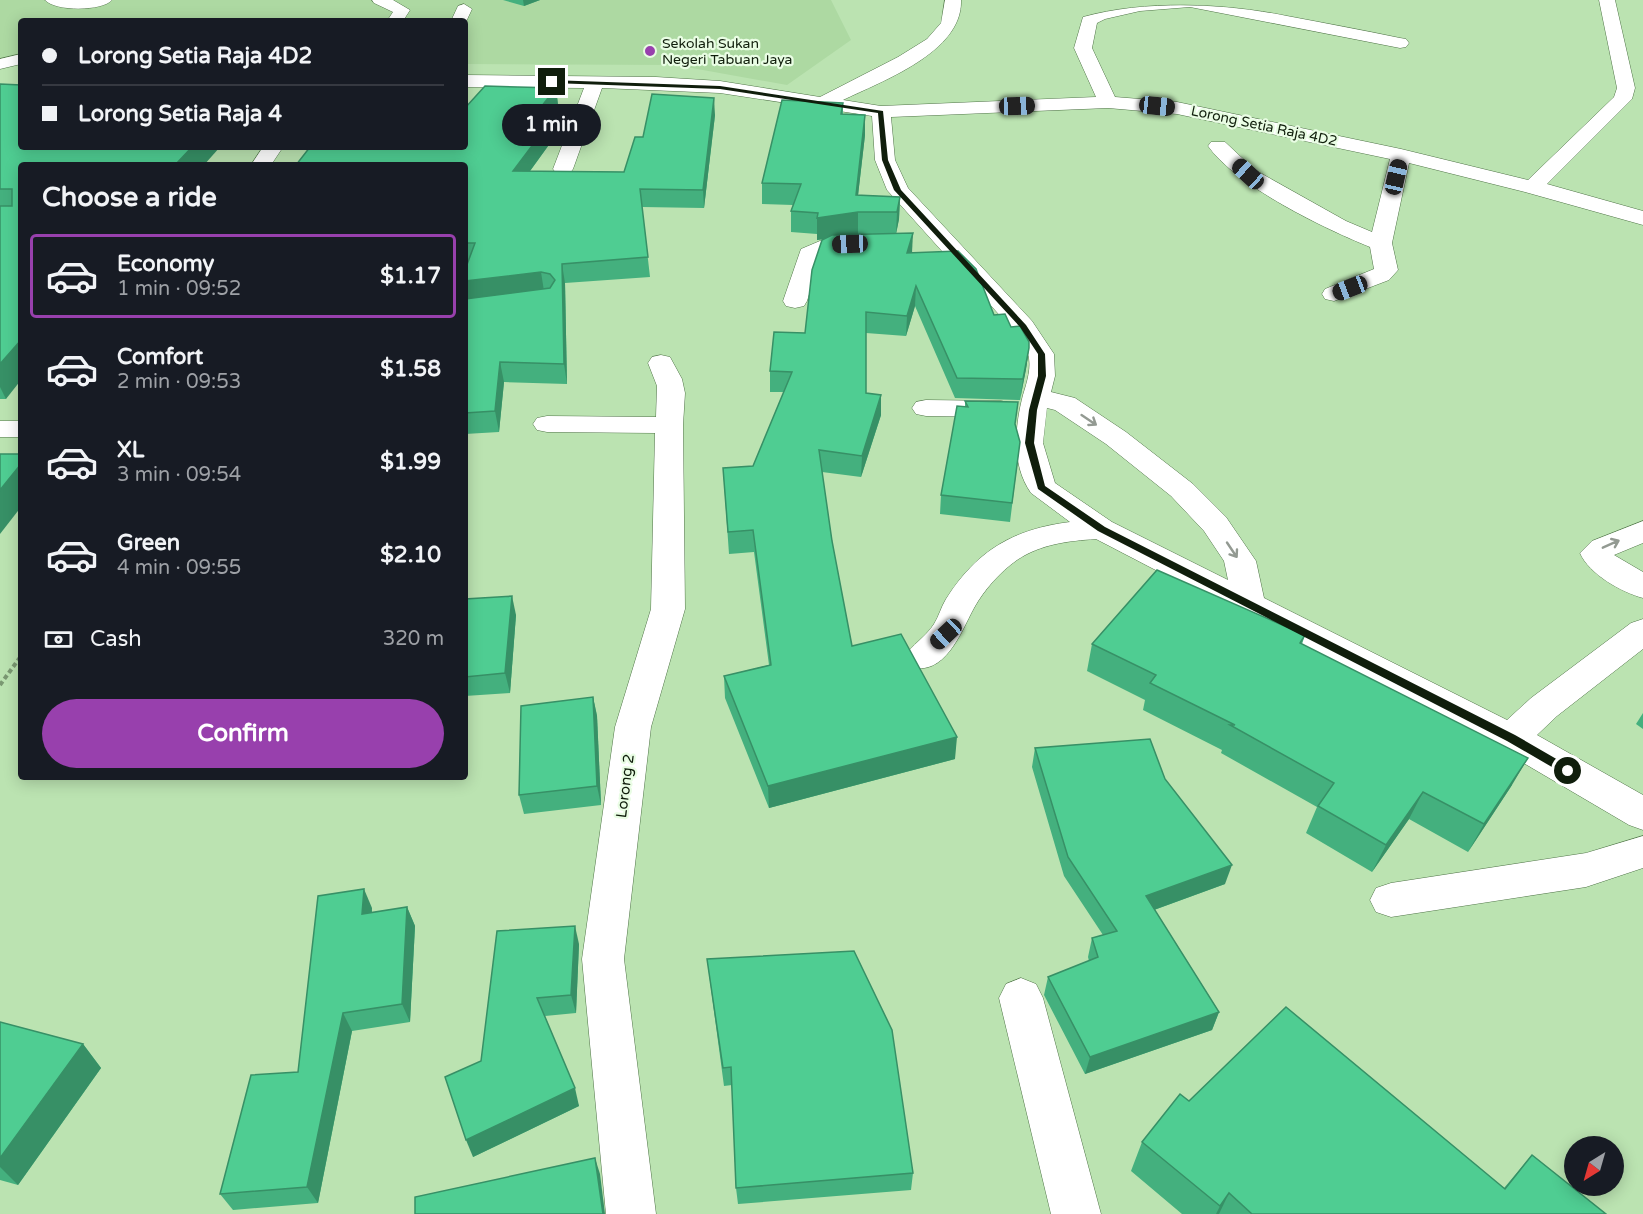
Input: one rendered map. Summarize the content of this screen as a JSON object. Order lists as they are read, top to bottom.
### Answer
{
  "streets": {
    "street": ["Lorong Setia Raja 4D2", "Lorong 2"]
  },
  "places": ["Sekolah Sukan Negeri Tabuan Jaya"],
  "north": "bottom left",
  "page": {
    "banner": ["Lorong Setia Raja 4D2", "Lorong Setia Raja 4"],
    "bubble": "1 min",
    "heading": "Choose a ride",
    "list": [
      {
        "name": "Economy",
        "note": "1 min · 09:52",
        "value": "$1.17"
      },
      {
        "name": "Comfort",
        "note": "2 min · 09:53",
        "value": "$1.58"
      },
      {
        "name": "XL",
        "note": "3 min · 09:54",
        "value": "$1.99"
      },
      {
        "name": "Green",
        "note": "4 min · 09:55",
        "value": "$2.10"
      }
    ],
    "pay": ["Cash", "320 m"],
    "buttons": "Confirm"
  }
}
